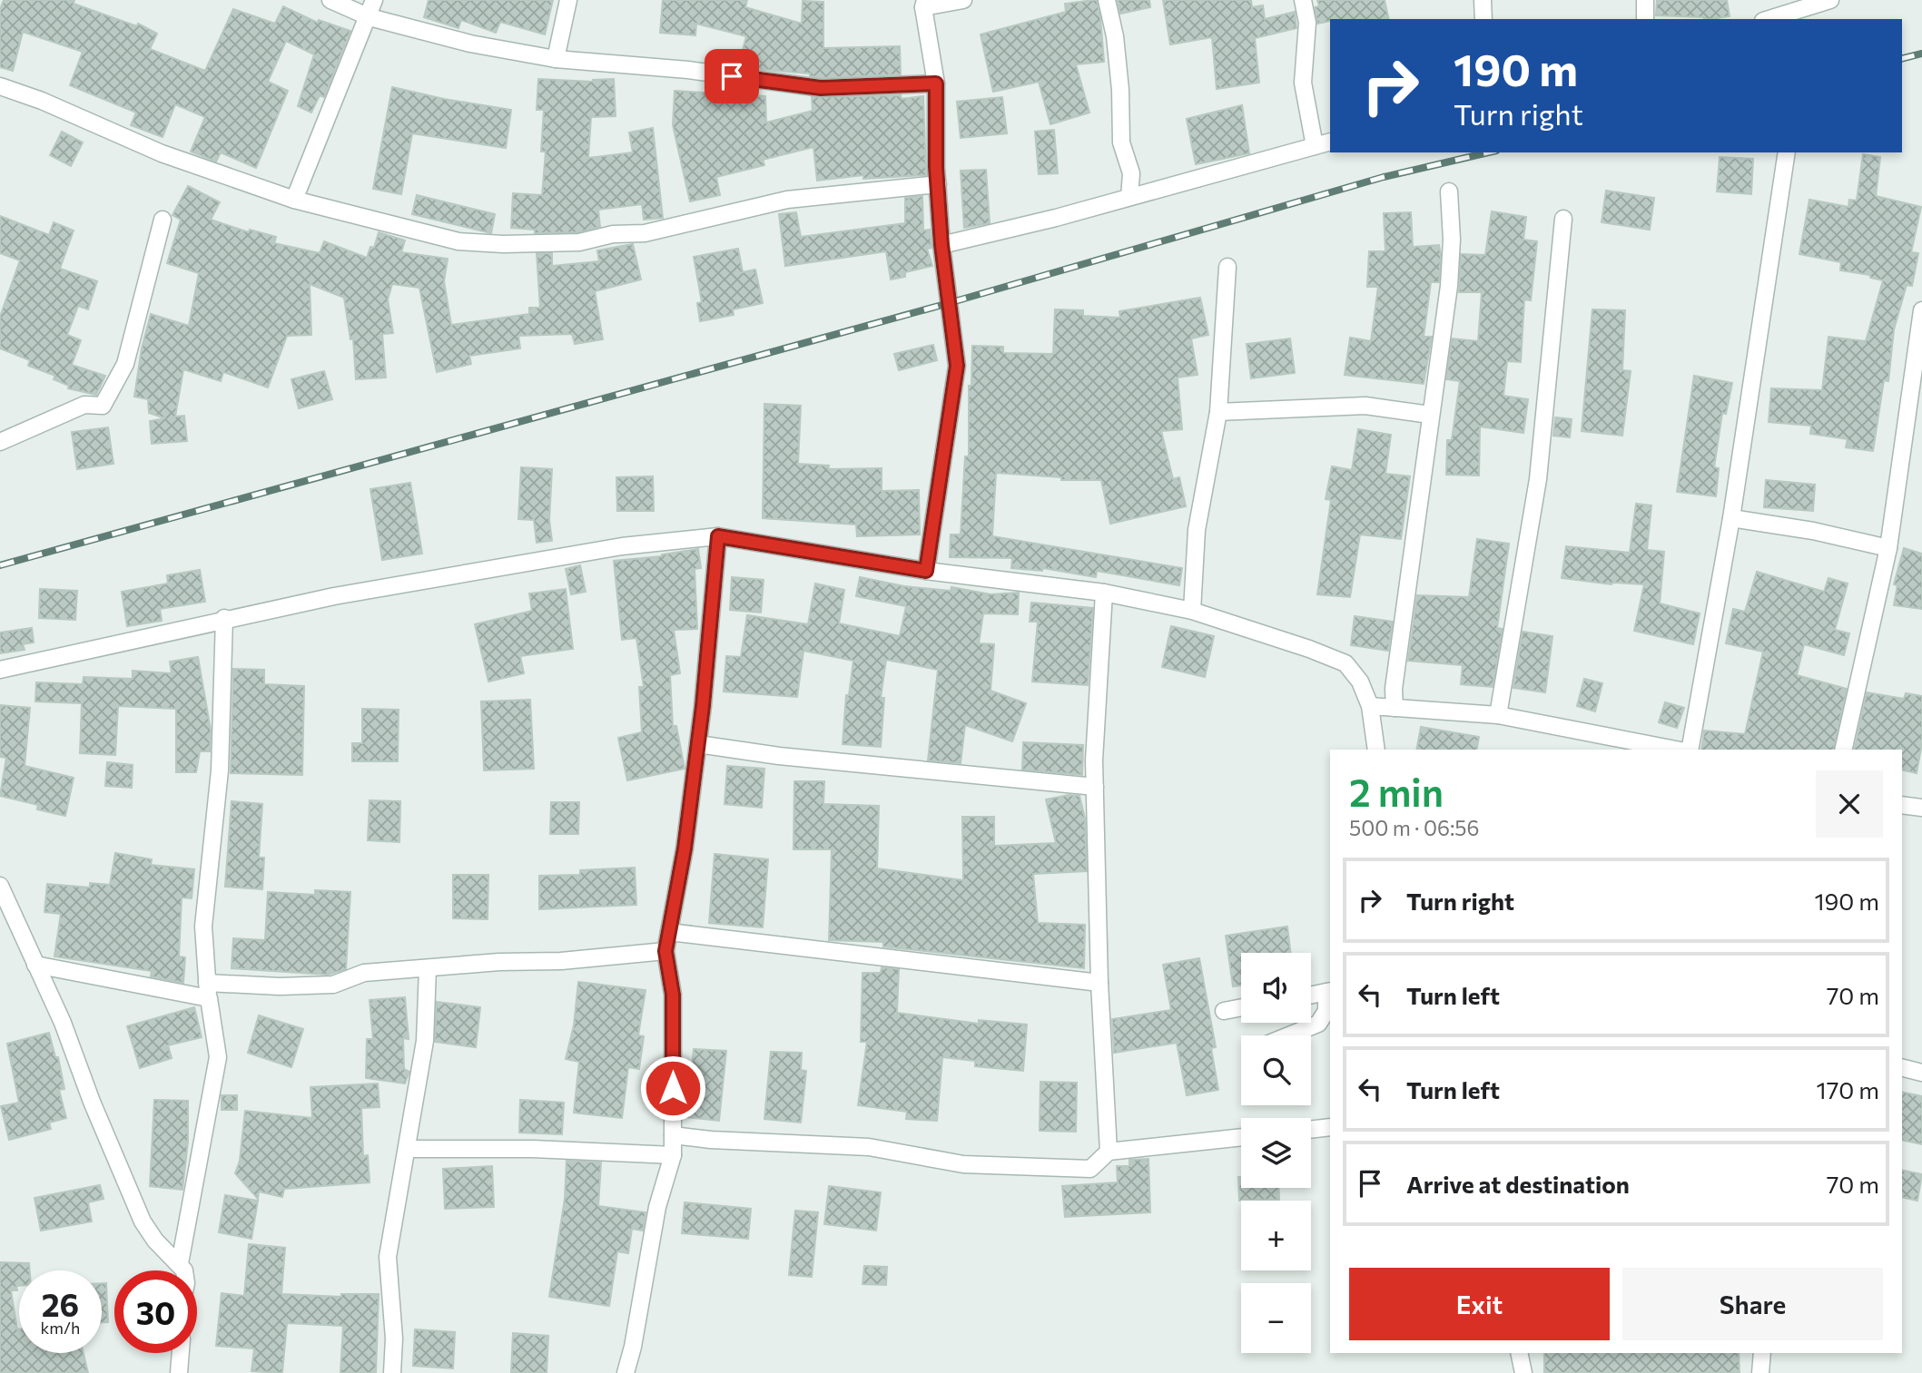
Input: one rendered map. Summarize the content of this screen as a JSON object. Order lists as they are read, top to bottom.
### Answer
{
  "page": {
    "turn": ["190 m", "Turn right"],
    "heading": ["2 min", "500 m · 06:56"],
    "list": [
      {
        "name": "Turn right",
        "value": "190 m"
      },
      {
        "name": "Turn left",
        "value": "70 m"
      },
      {
        "name": "Turn left",
        "value": "170 m"
      },
      {
        "name": "Arrive at destination",
        "value": "70 m"
      }
    ],
    "map_buttons": ["+", "−"],
    "buttons": ["Exit", "Share"],
    "speed": "26 km/h",
    "limit": "30"
  }
}
